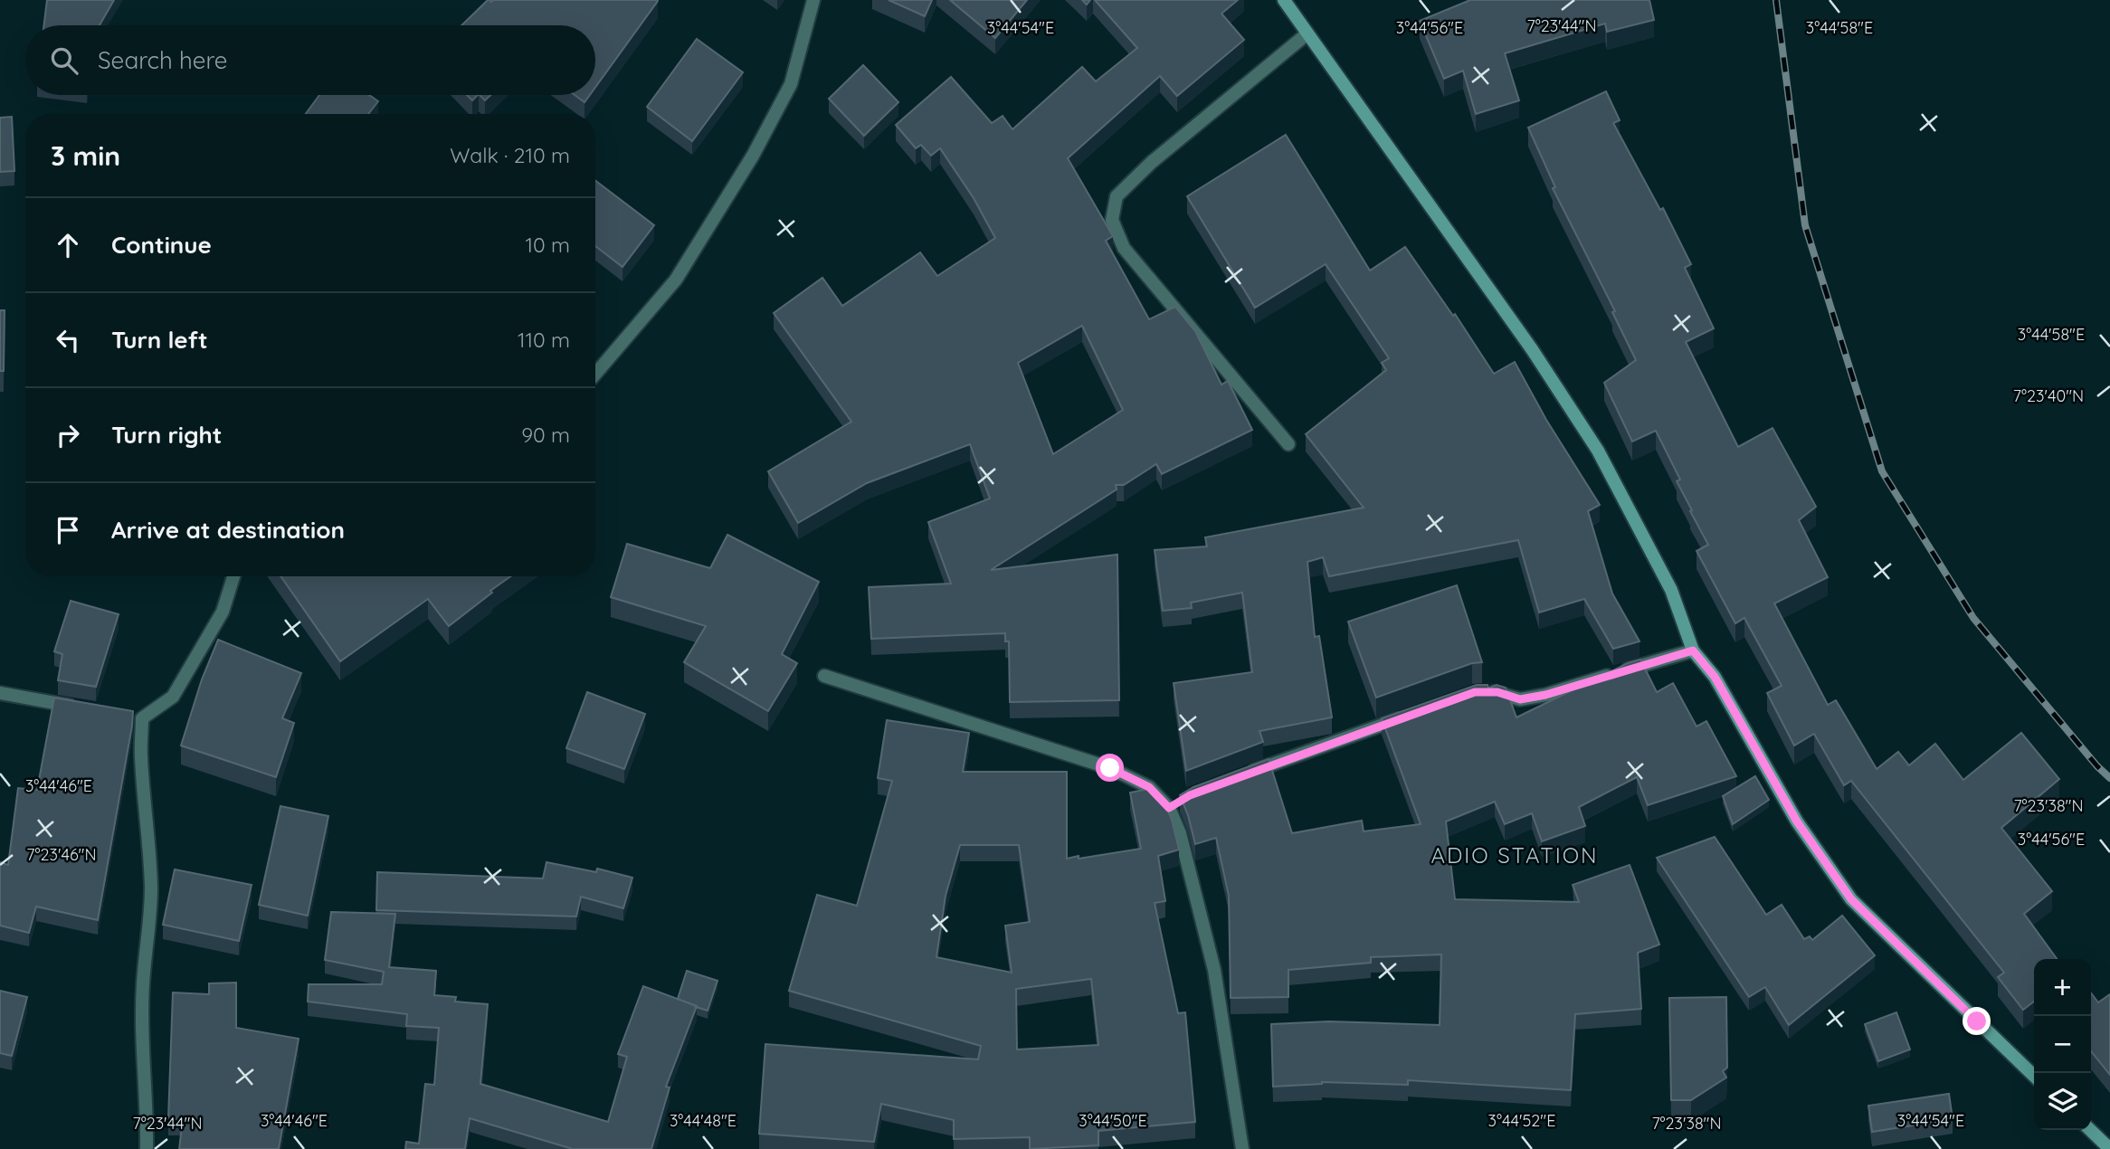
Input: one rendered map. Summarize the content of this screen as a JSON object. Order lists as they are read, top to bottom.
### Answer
{
  "districts": ["ADIO STATION"],
  "page": {
    "search": "Search here",
    "heading": ["3 min", "Walk · 210 m"],
    "list": [
      ["Continue", "10 m"],
      ["Turn left", "110 m"],
      ["Turn right", "90 m"],
      "Arrive at destination"
    ],
    "map_buttons": ["+", "−"]
  },
  "coordinates": [
    "7°23'44\"N",
    "3°44'54\"E",
    "3°44'56\"E",
    "3°44'58\"E",
    "7°23'40\"N",
    "3°44'46\"E",
    "7°23'38\"N",
    "7°23'46\"N",
    "3°44'48\"E",
    "3°44'50\"E",
    "3°44'52\"E"
  ]
}
